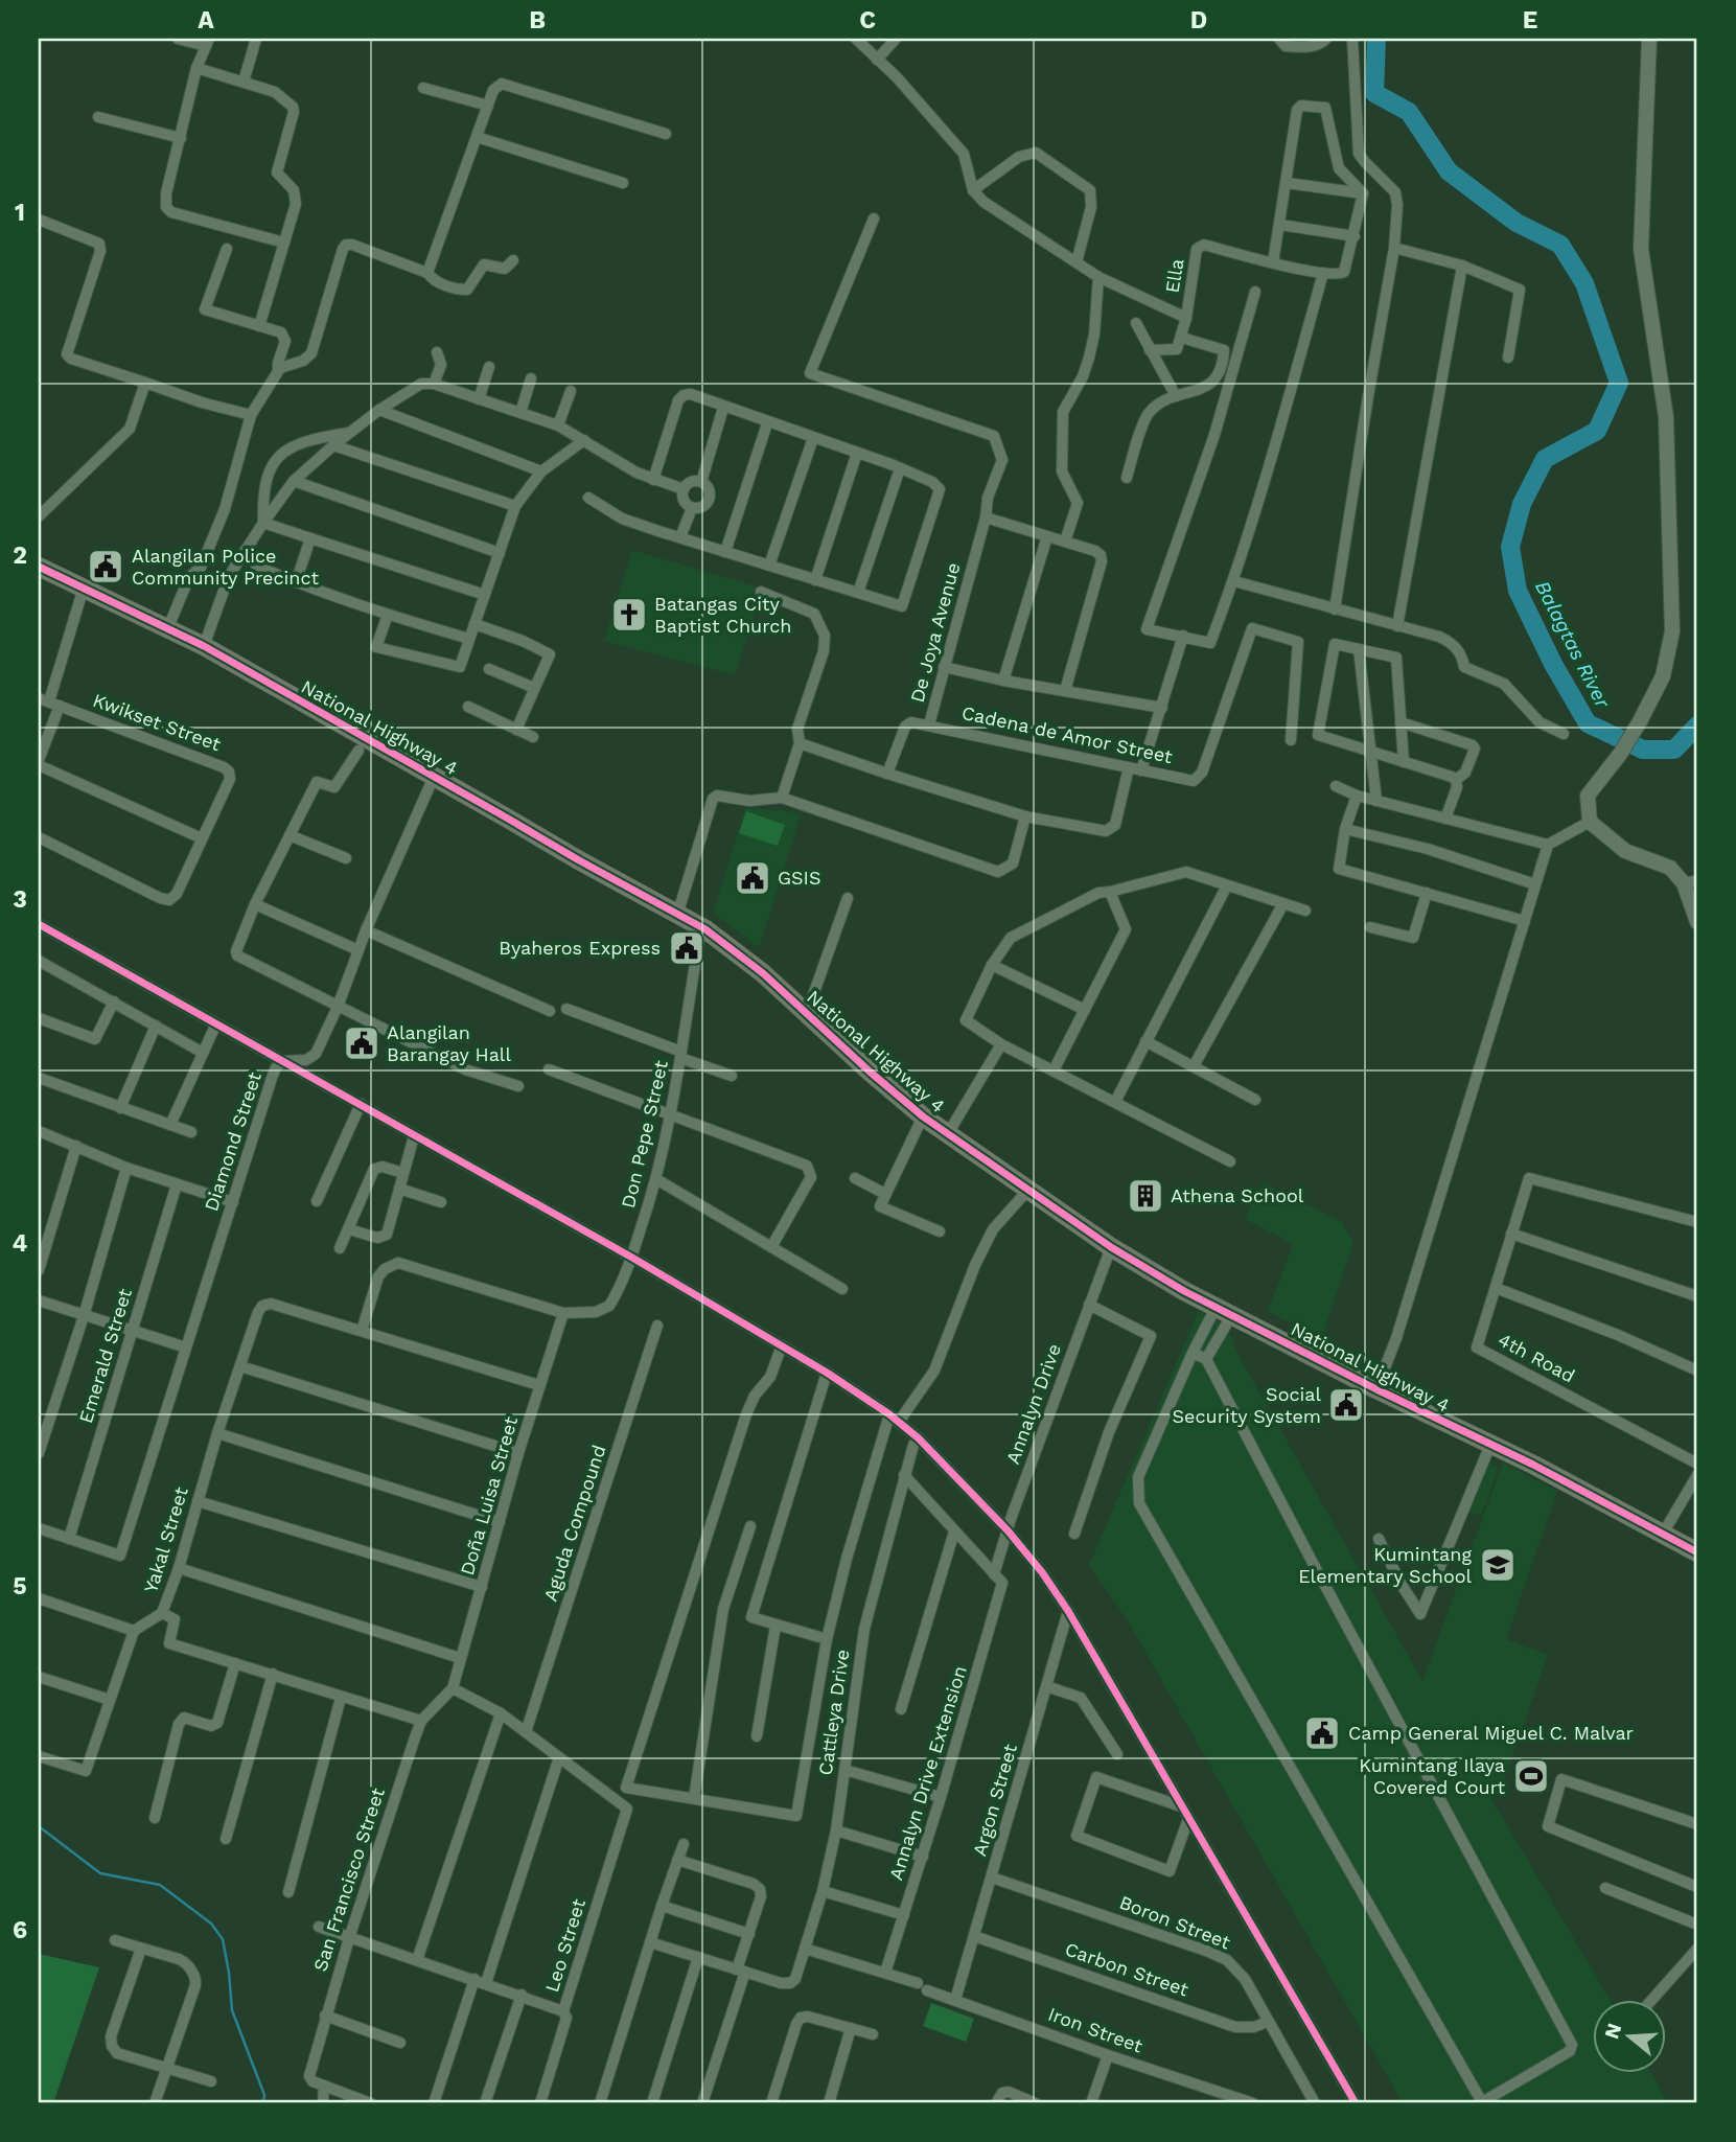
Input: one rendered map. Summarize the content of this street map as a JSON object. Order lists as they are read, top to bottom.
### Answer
{
  "streets": {
    "main road": ["National Highway 4"],
    "street": [
      "Ella",
      "De Joya Avenue",
      "Kwikset Street",
      "Cadena de Amor Street",
      "Don Pepe Street",
      "Diamond Street",
      "Emerald Street",
      "4th Road",
      "Annalyn Drive",
      "Doña Luisa Street",
      "Aguda Compound",
      "Yakal Street",
      "Cattleya Drive",
      "Annalyn Drive Extension",
      "Argon Street",
      "San Francisco Street",
      "Boron Street",
      "Leo Street",
      "Carbon Street",
      "Iron Street"
    ]
  },
  "crossings": [
    ["De Joya Avenue", "Cadena de Amor Street"],
    ["National Highway 4", "Don Pepe Street"],
    ["National Highway 4", "Diamond Street"],
    ["National Highway 4", "Annalyn Drive"],
    ["Don Pepe Street", "Doña Luisa Street"],
    ["Don Pepe Street", "Yakal Street"],
    ["Diamond Street", "Emerald Street"],
    ["Annalyn Drive", "Annalyn Drive Extension"],
    ["Doña Luisa Street", "San Francisco Street"],
    ["Cattleya Drive", "Iron Street"],
    ["Annalyn Drive Extension", "Iron Street"],
    ["Argon Street", "Boron Street"],
    ["Argon Street", "Carbon Street"],
    ["Argon Street", "Iron Street"],
    ["Boron Street", "Carbon Street"]
  ],
  "water": ["Balagtas River"],
  "places": {
    "public building": [
      "Alangilan Police Community Precinct",
      "GSIS",
      "Byaheros Express",
      "Alangilan Barangay Hall",
      "Social Security System",
      "Camp General Miguel C. Malvar"
    ],
    "church": ["Batangas City Baptist Church"],
    "building": ["Athena School"],
    "school or university": ["Kumintang Elementary School"],
    "sports": ["Kumintang Ilaya Covered Court"]
  },
  "north": "left",
  "grid": {
    "columns": [
      "A",
      "B",
      "C",
      "D",
      "E"
    ],
    "rows": [
      "1",
      "2",
      "3",
      "4",
      "5",
      "6"
    ]
  }
}
